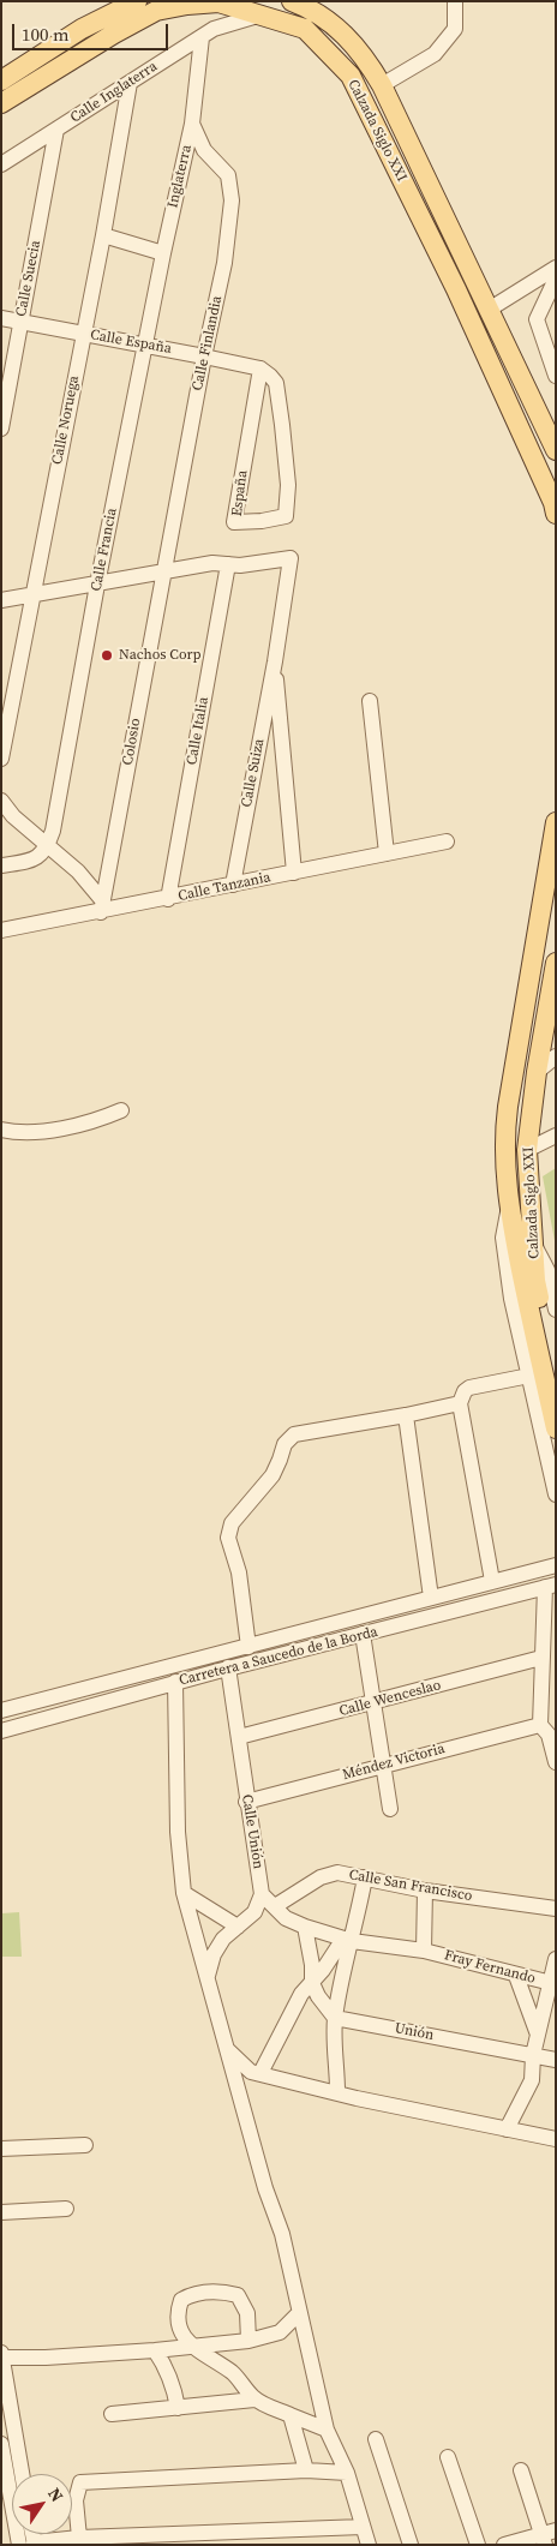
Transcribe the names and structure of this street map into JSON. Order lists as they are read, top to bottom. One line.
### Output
{"streets":{"main road":["Calzada Siglo XXI"],"street":["Calle Inglaterra","Inglaterra","Calle Suecia","Calle España","Calle Finlandia","Calle Noruega","España","Calle Francia","Calle Italia","Colosio","Calle Suiza","Calle Tanzania","Carretera a Saucedo de la Borda","Calle Wenceslao","Méndez Victoria","Calle Unión","Calle San Francisco","Fray Fernando","Unión"]},"crossings":[["Calle Inglaterra","Calzada Siglo XXI"],["Calle Inglaterra","Inglaterra"],["Calle Inglaterra","Calle Suecia"],["Calle Inglaterra","Calle Noruega"],["Inglaterra","Calle Finlandia"],["Inglaterra","Calle Francia"],["Calle Suecia","Calle España"],["Calle España","Calle Finlandia"],["Calle España","Calle Noruega"],["Calle España","España"],["Calle España","Calle Francia"],["Calle Finlandia","Colosio"],["Calle Italia","Calle Suiza"],["Calle Italia","Calle Tanzania"],["Colosio","Calle Tanzania"],["Calle Suiza","Calle Tanzania"],["Carretera a Saucedo de la Borda","Calle Unión"],["Calle Wenceslao","Calle Unión"],["Méndez Victoria","Calle Unión"],["Calle Unión","Fray Fernando"],["Calle San Francisco","Fray Fernando"]],"places":["Nachos Corp"],"scale_bar":"100 m","north":"top right"}
